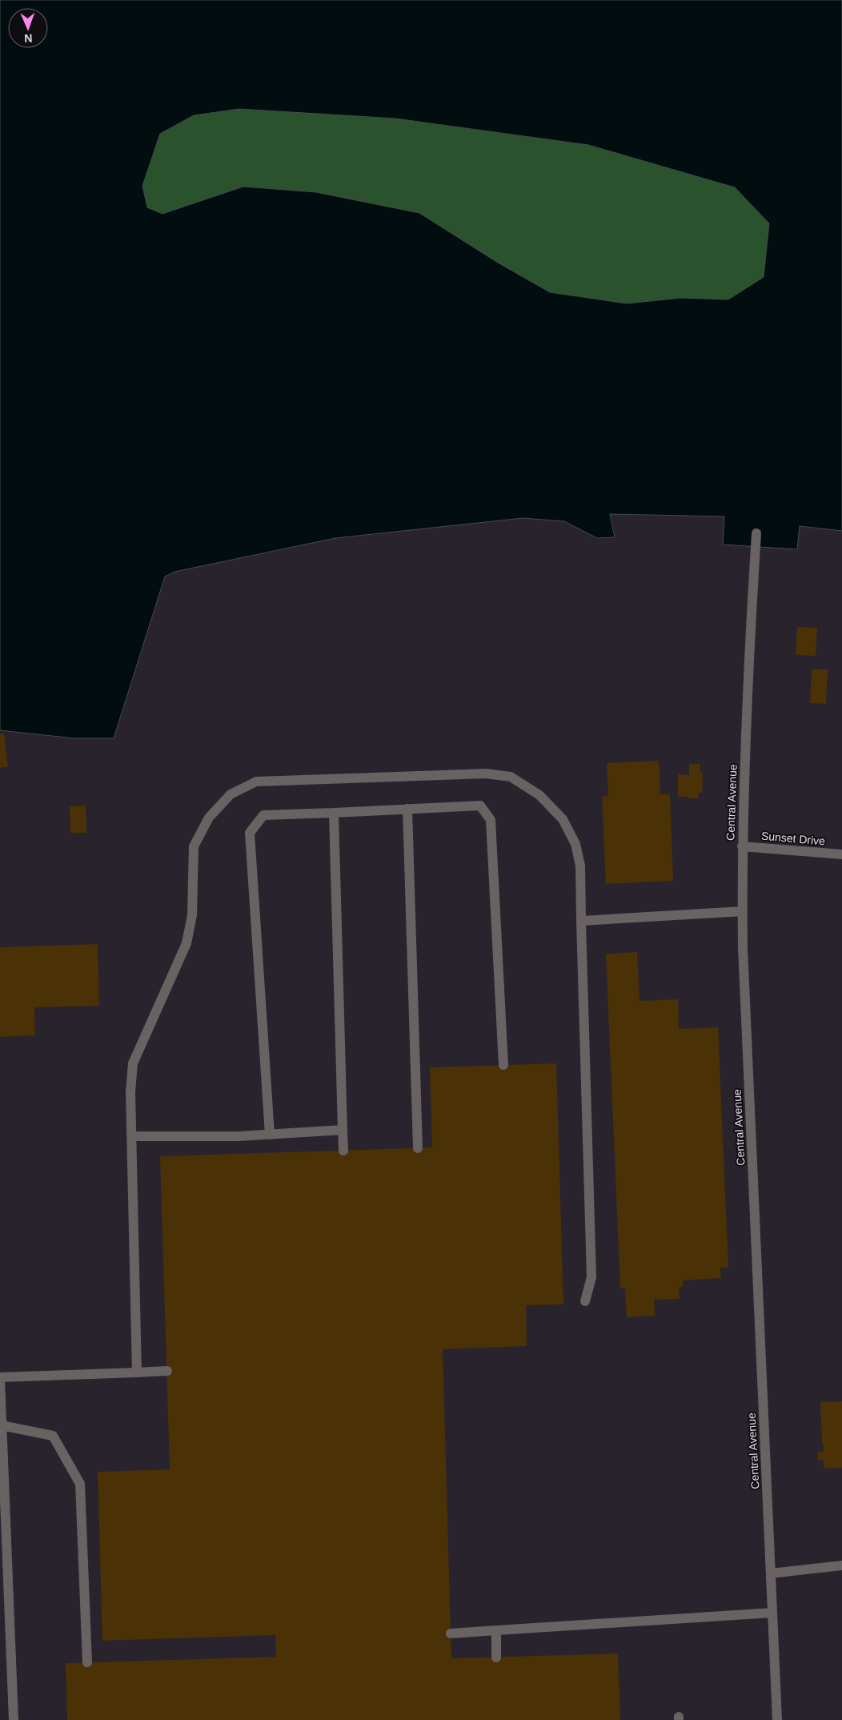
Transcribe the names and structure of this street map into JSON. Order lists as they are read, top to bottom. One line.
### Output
{"streets":{"street":["Central Avenue","Sunset Drive"]},"crossings":[["Central Avenue","Sunset Drive"]],"north":"bottom"}
